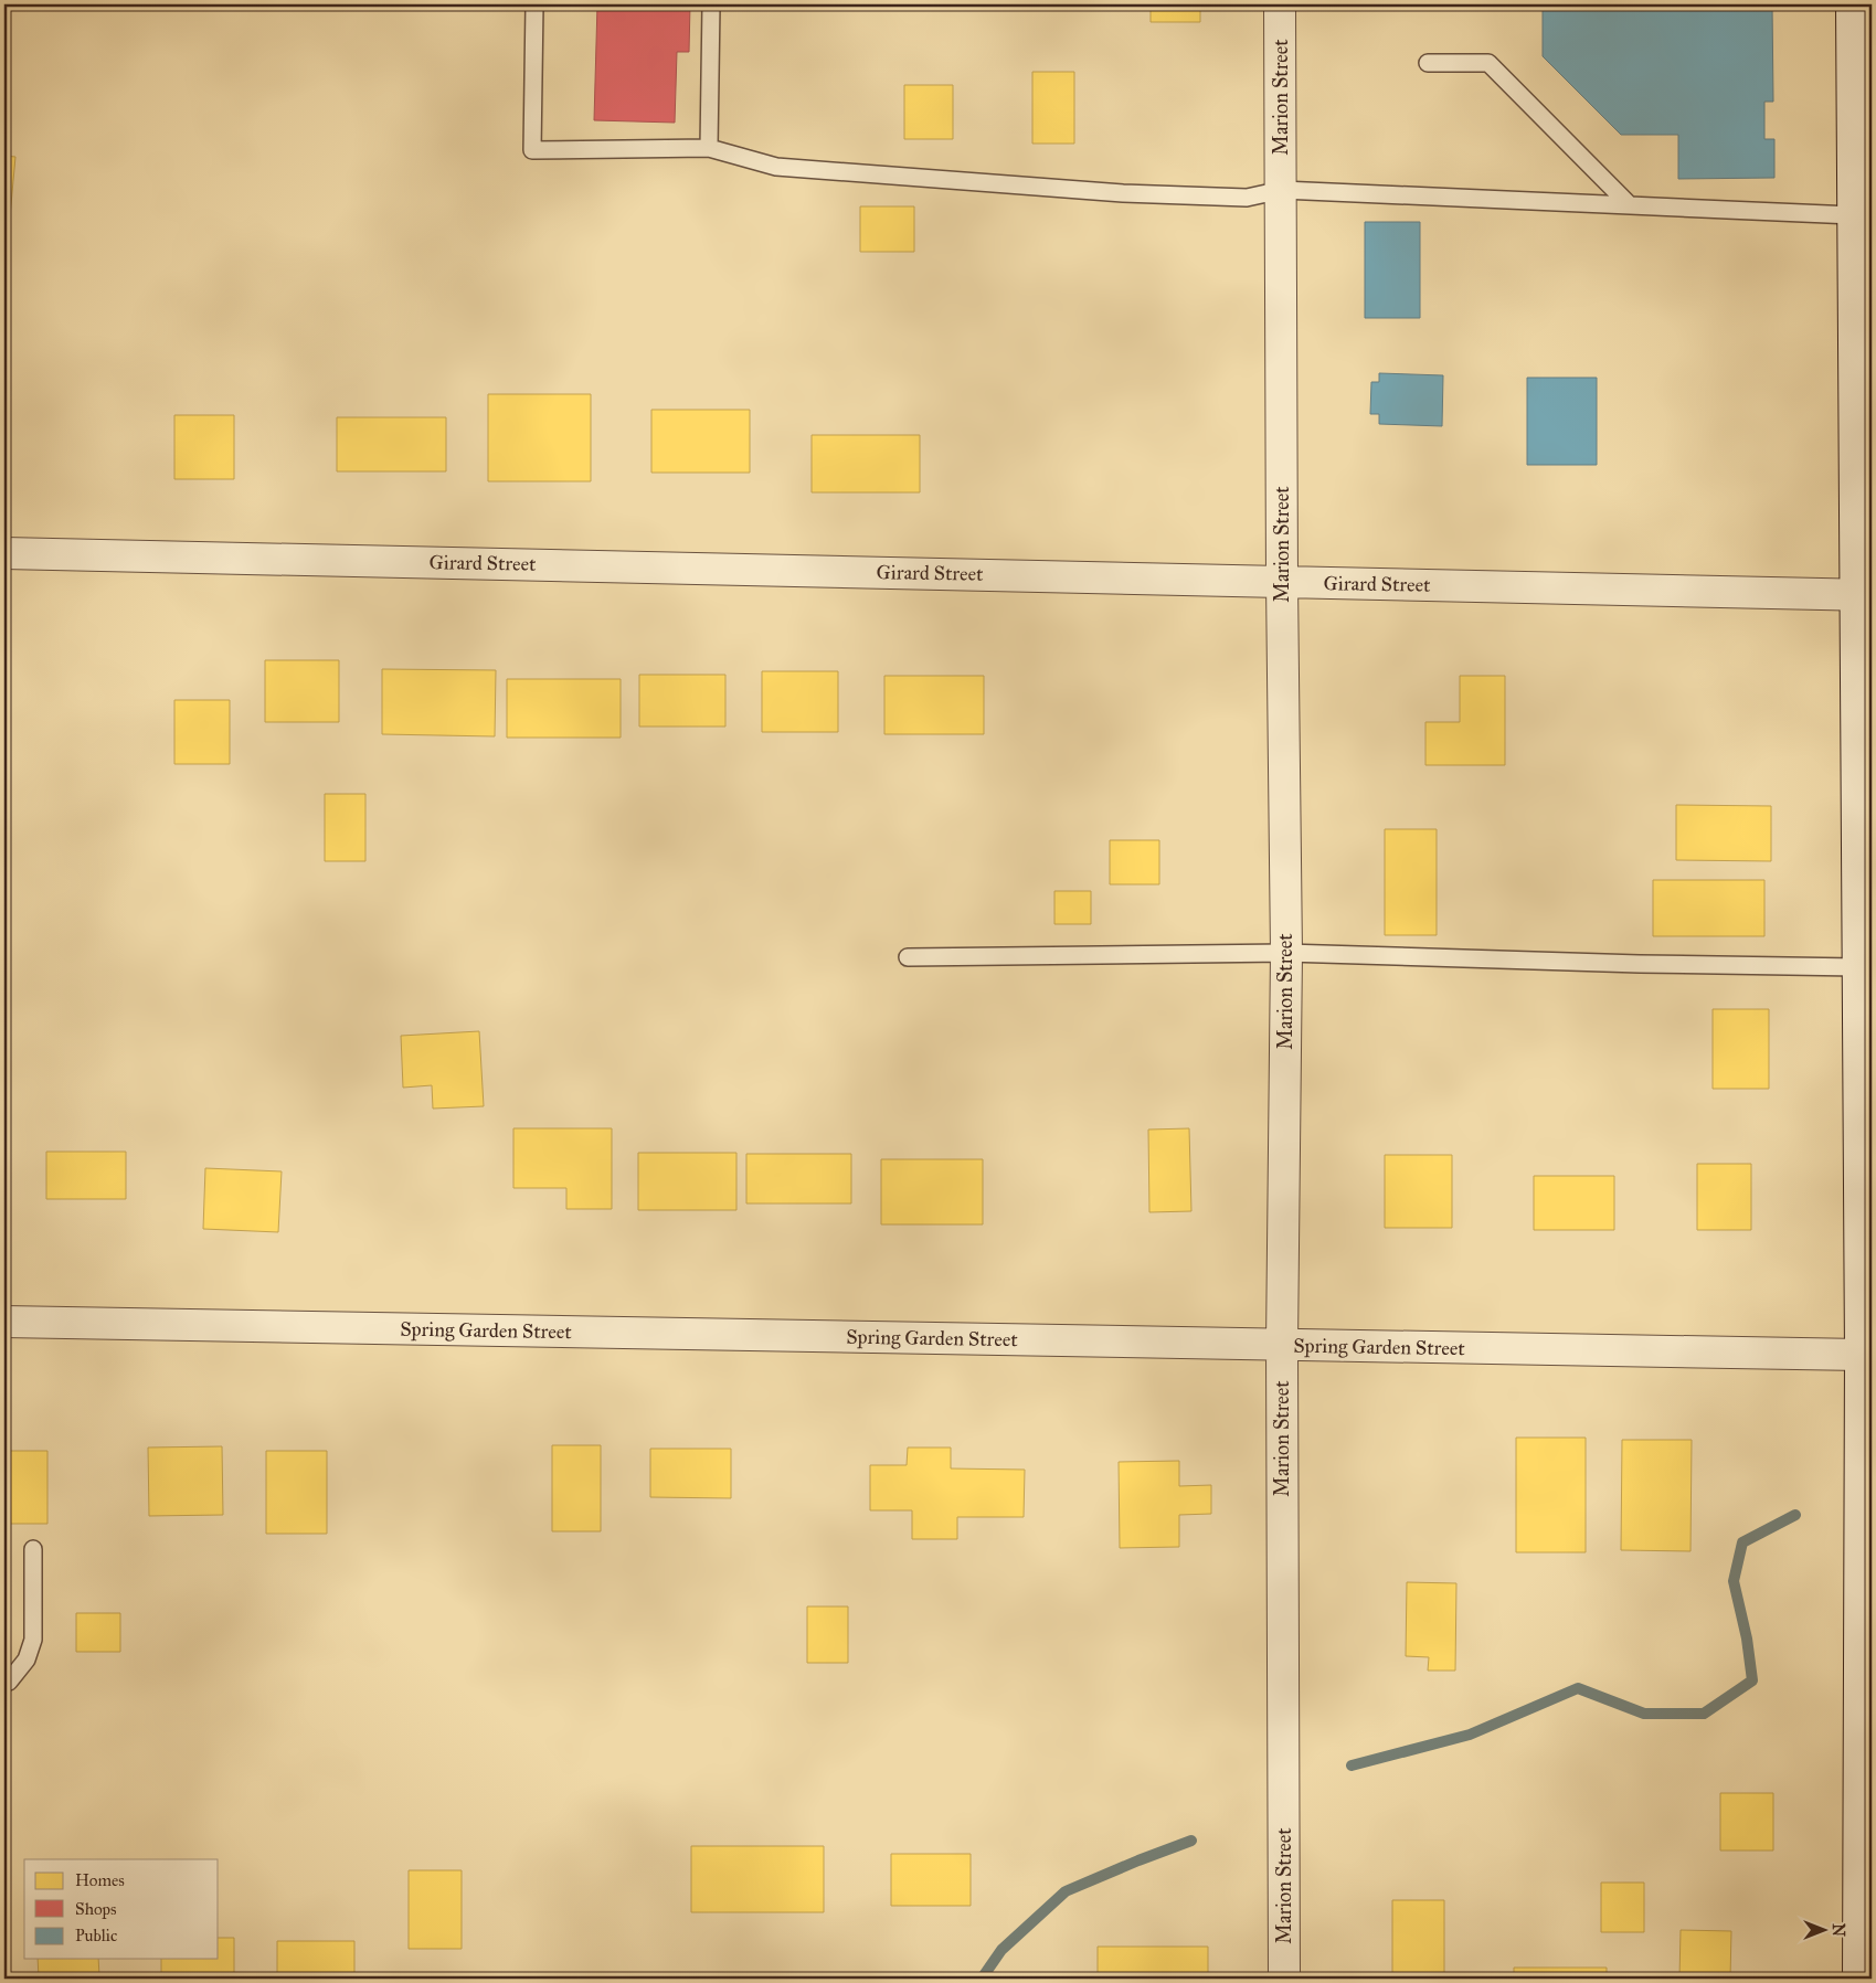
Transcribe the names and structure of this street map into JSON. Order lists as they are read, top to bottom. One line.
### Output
{"streets":{"street":["Marion Street","Girard Street","Spring Garden Street"]},"crossings":[["Marion Street","Girard Street"],["Marion Street","Spring Garden Street"]],"legend":["Homes","Shops","Public"],"north":"right"}
